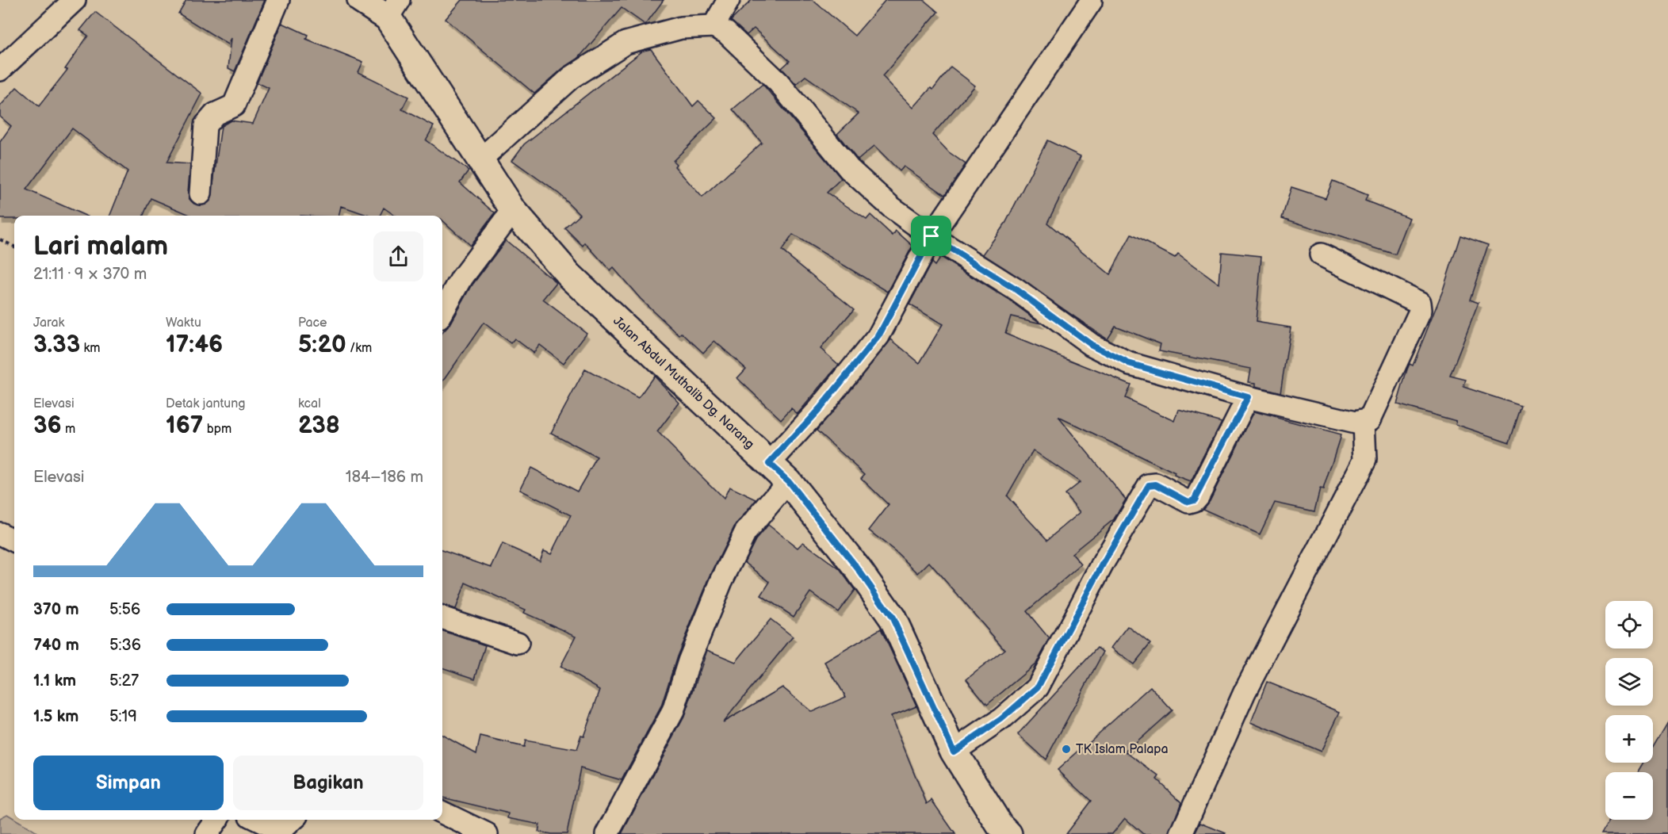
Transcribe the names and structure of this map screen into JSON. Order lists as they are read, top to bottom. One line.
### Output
{"streets":{"main road":["Jalan Abdul Muthalib Dg. Narang"]},"places":["TK Islam Palapa"],"page":{"heading":["Lari malam","21:11 · 9 × 370 m"],"stats":[["Jarak","3.33 km"],["Waktu","17:46"],["Pace","5:20 /km"],["Elevasi","36 m"],["Detak jantung","167 bpm"],["kcal","238"]],"chart":["Elevasi","184–186 m"],"list":[{"name":"370 m","note":"5:56"},{"name":"740 m","note":"5:36"},{"name":"1.1 km","note":"5:27"},{"name":"1.5 km","note":"5:19"}],"map_buttons":["+","−"],"buttons":["Simpan","Bagikan"]}}
